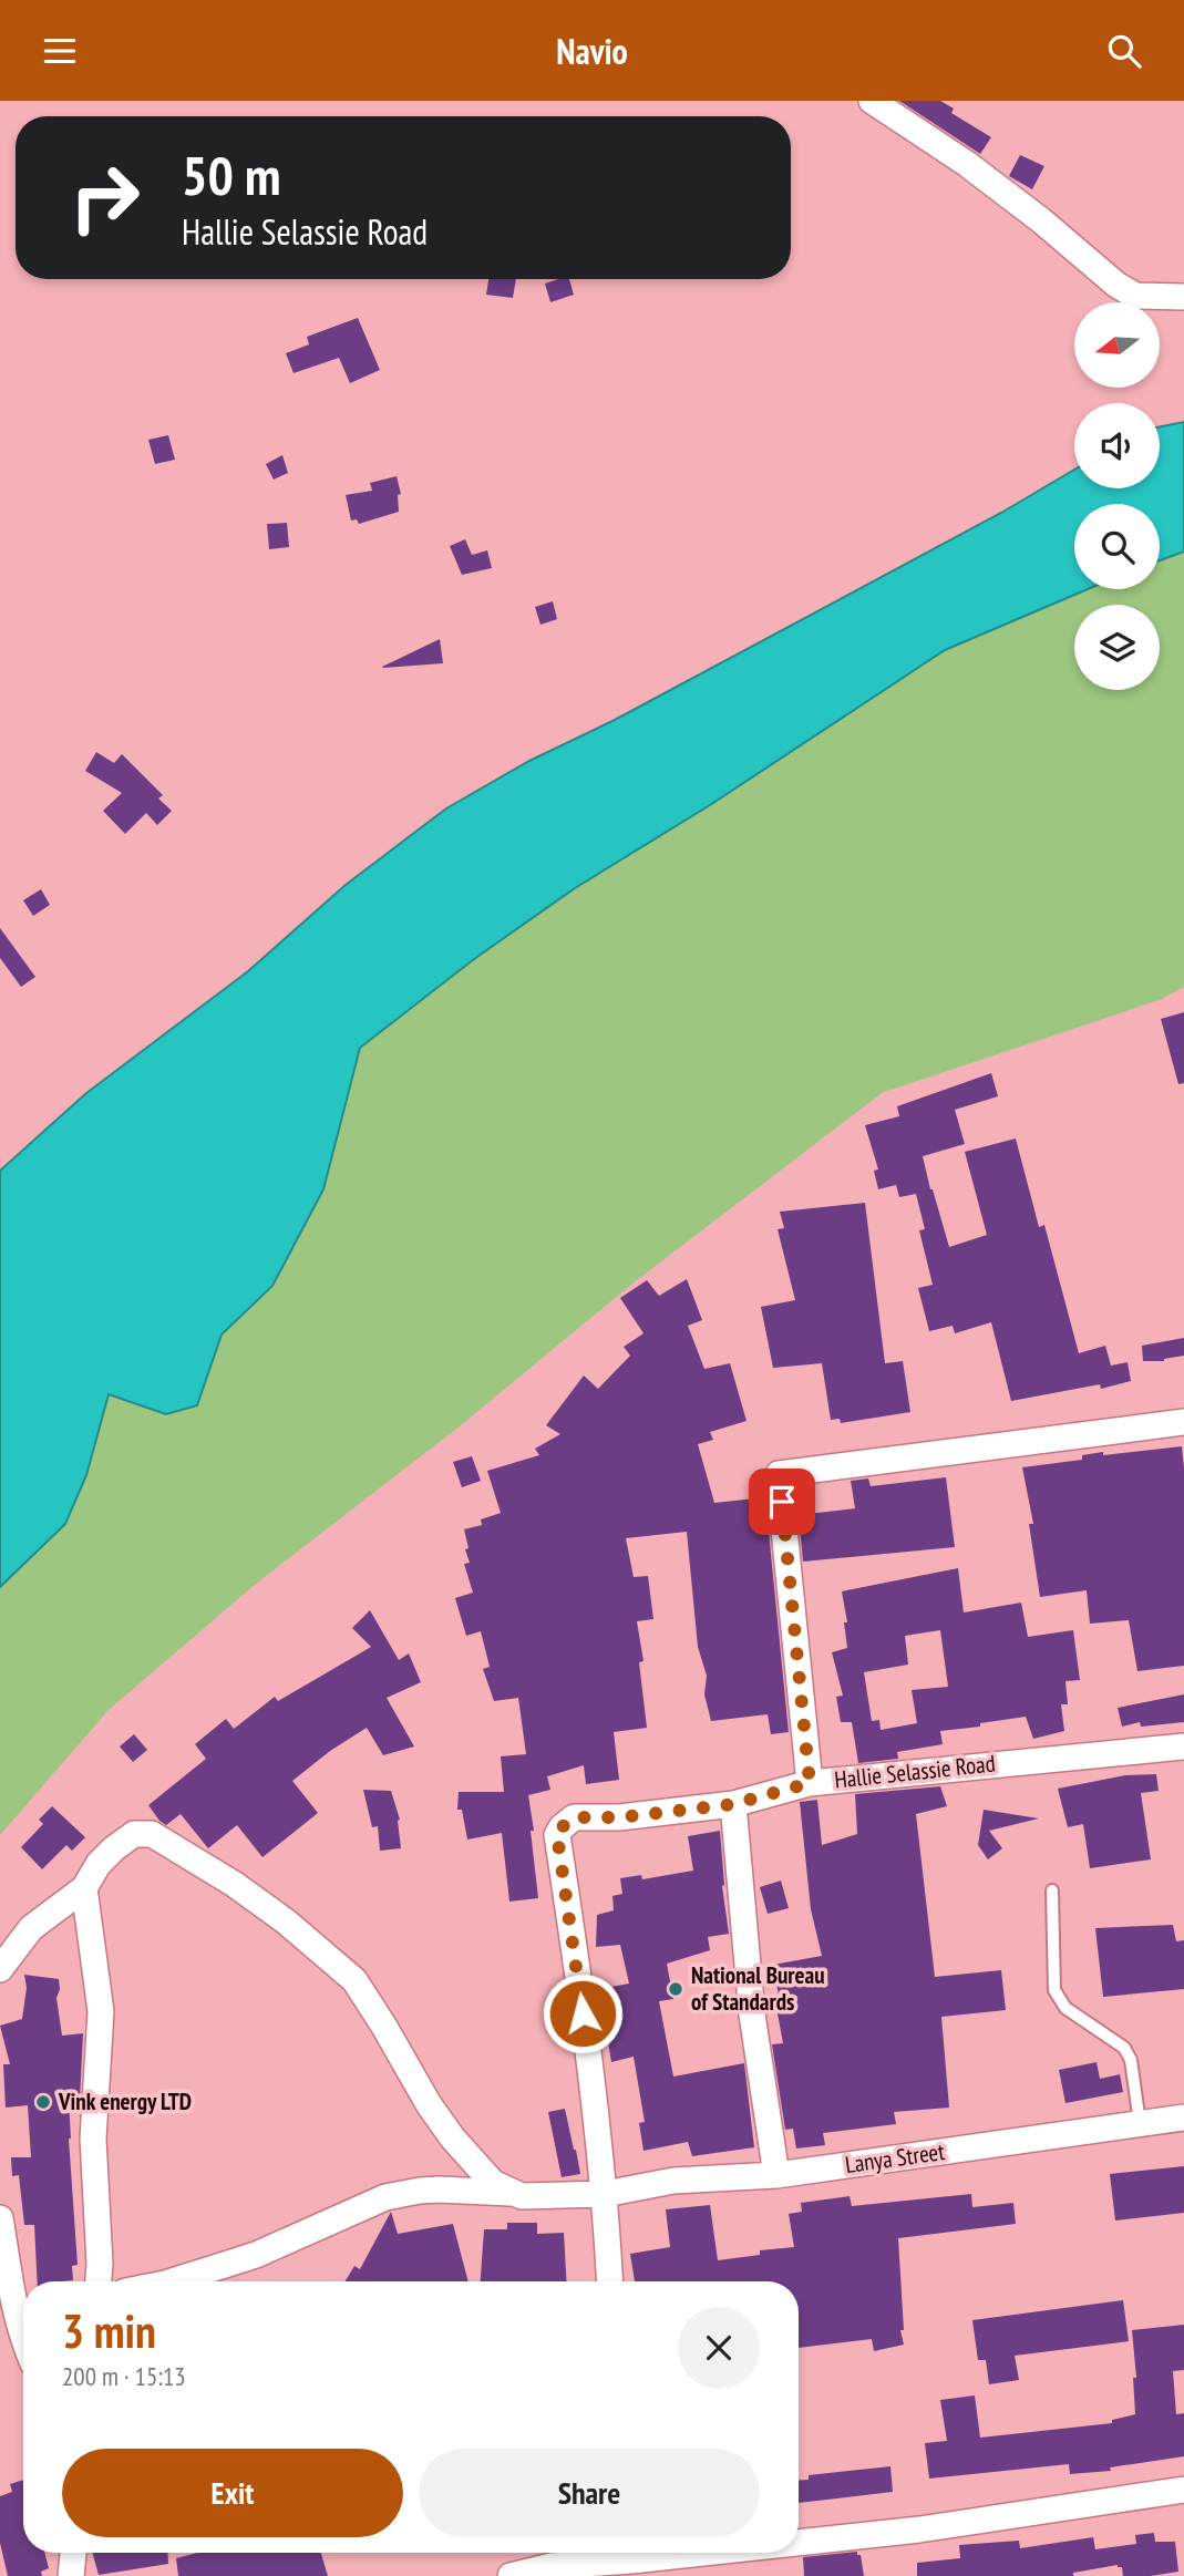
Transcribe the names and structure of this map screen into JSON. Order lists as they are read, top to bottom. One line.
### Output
{"streets":{"street":["Hallie Selassie Road","Lanya Street"]},"crossings":[["Hallie Selassie Road","Lanya Street"]],"places":["National Bureau of Standards","Vink energy LTD"],"north":"left","page":{"header":"Navio","turn":["50 m","Hallie Selassie Road"],"heading":["3 min","200 m · 15:13"],"buttons":["Exit","Share"]}}
